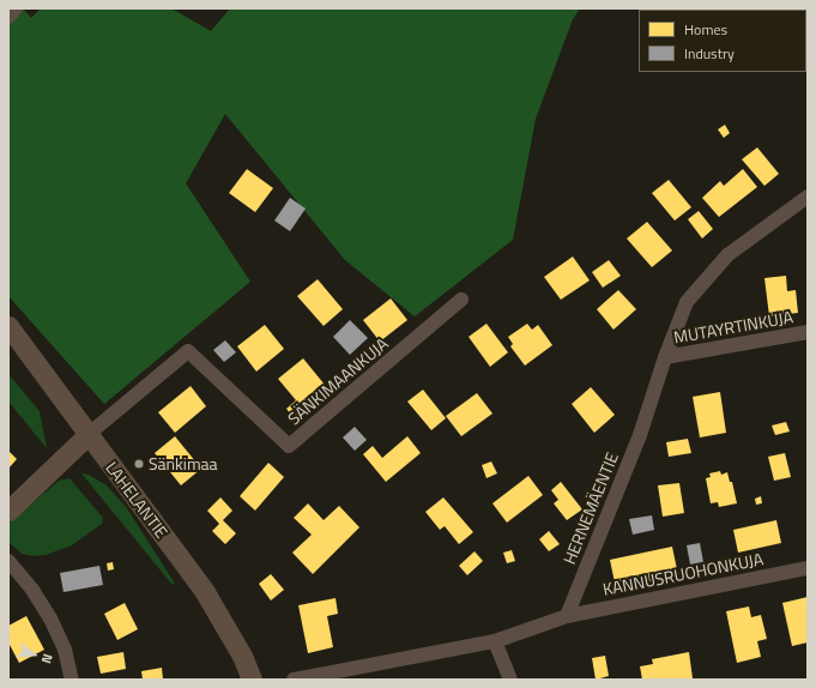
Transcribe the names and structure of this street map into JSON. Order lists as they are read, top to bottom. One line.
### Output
{"streets":{"main road":["LAHELANTIE"],"street":["MUTAYRTINKUJA","SÄNKIMAANKUJA","HERNEMÄENTIE","KANNUSRUOHONKUJA"]},"crossings":[["MUTAYRTINKUJA","HERNEMÄENTIE"],["SÄNKIMAANKUJA","LAHELANTIE"],["HERNEMÄENTIE","KANNUSRUOHONKUJA"]],"places":["Sänkimaa"],"legend":["Homes","Industry"],"north":"right"}
